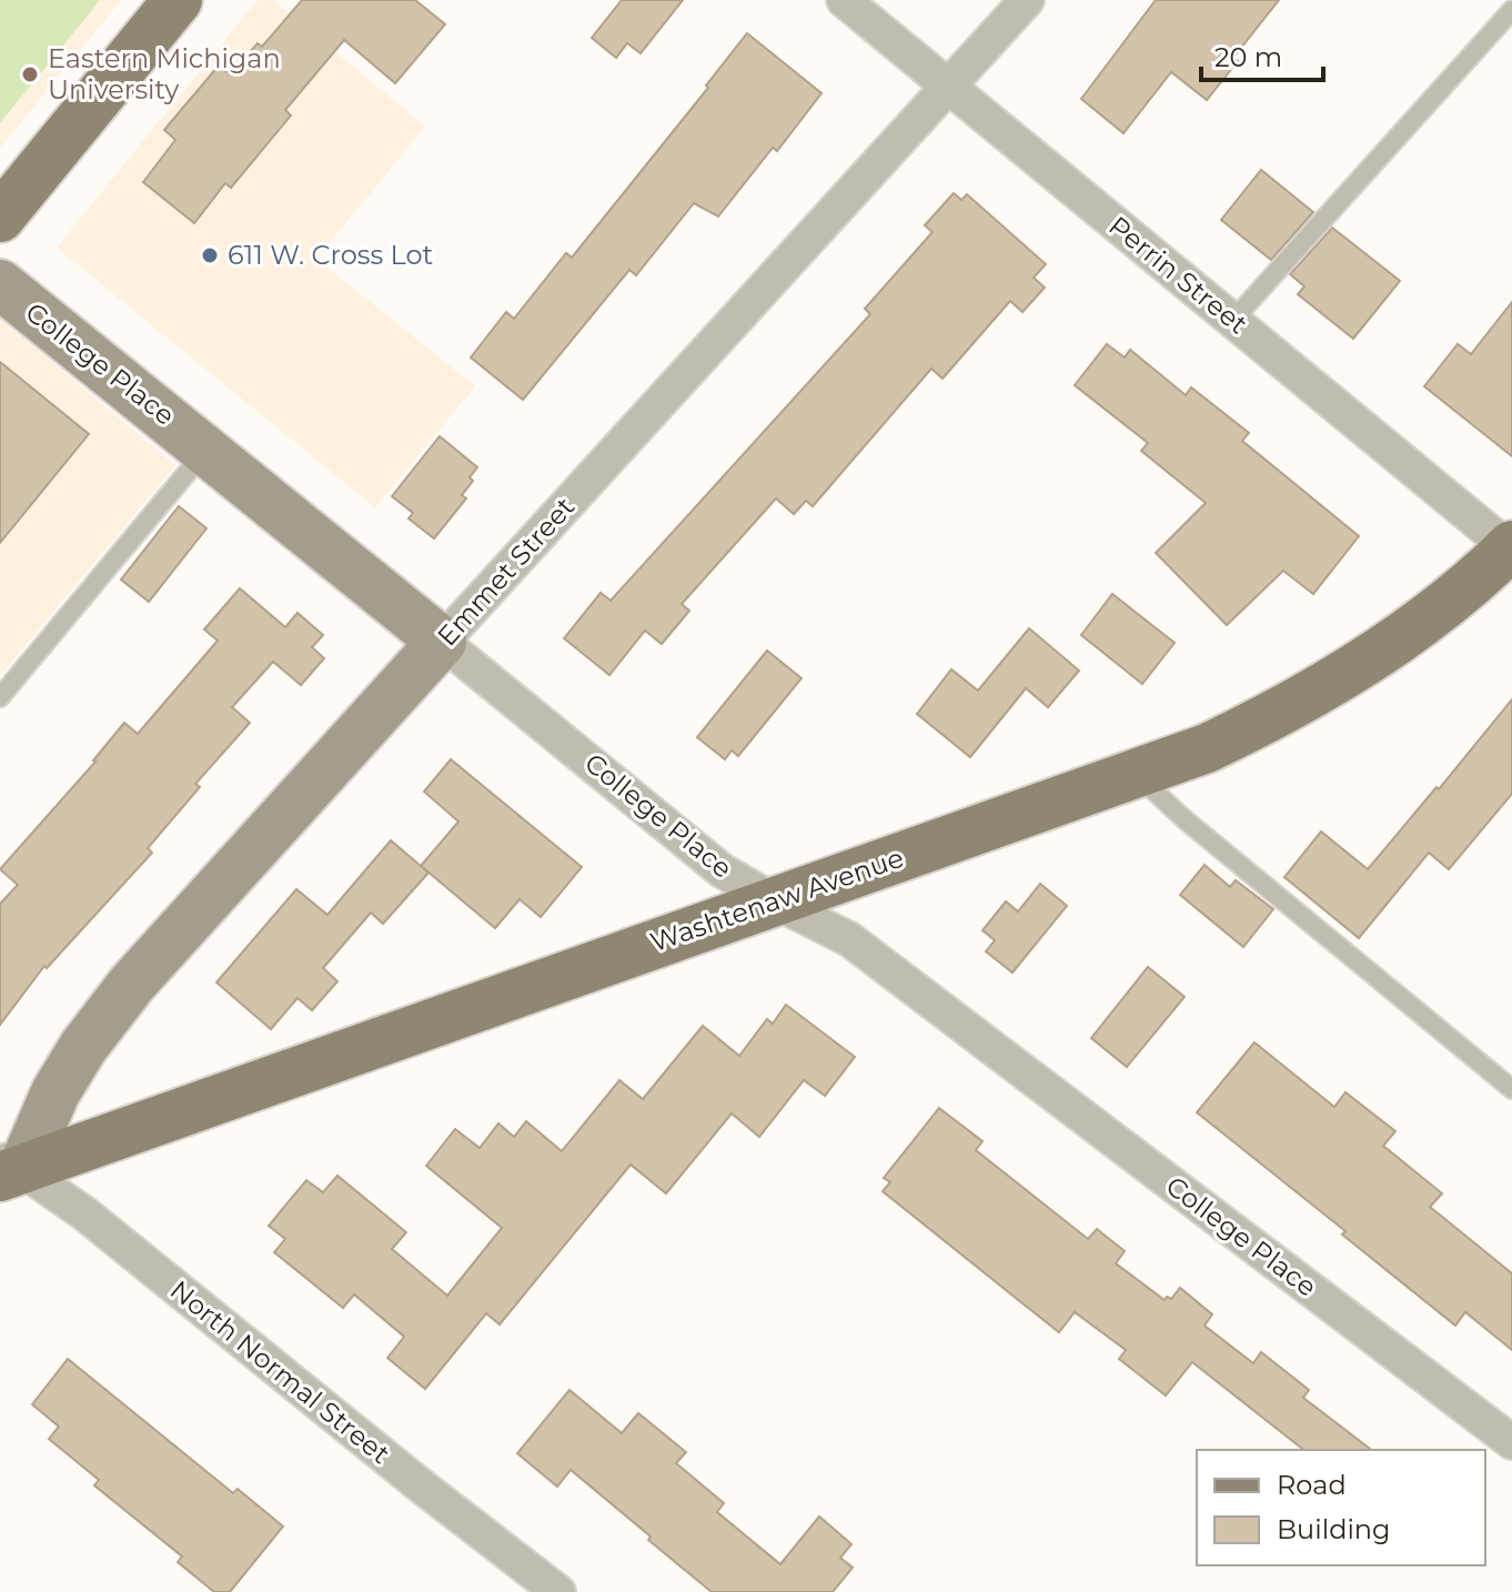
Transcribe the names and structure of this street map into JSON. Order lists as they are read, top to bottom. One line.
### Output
{"streets":{"main road":["Washtenaw Avenue"],"street":["Perrin Street","College Place","Emmet Street","North Normal Street"]},"crossings":[["Perrin Street","Emmet Street"],["Perrin Street","Washtenaw Avenue"],["College Place","Emmet Street"],["College Place","Washtenaw Avenue"],["Emmet Street","Washtenaw Avenue"],["Emmet Street","North Normal Street"],["Washtenaw Avenue","North Normal Street"]],"places":["Eastern Michigan University","611 W. Cross Lot"],"legend":["Road","Building"],"scale_bar":"20 m"}
